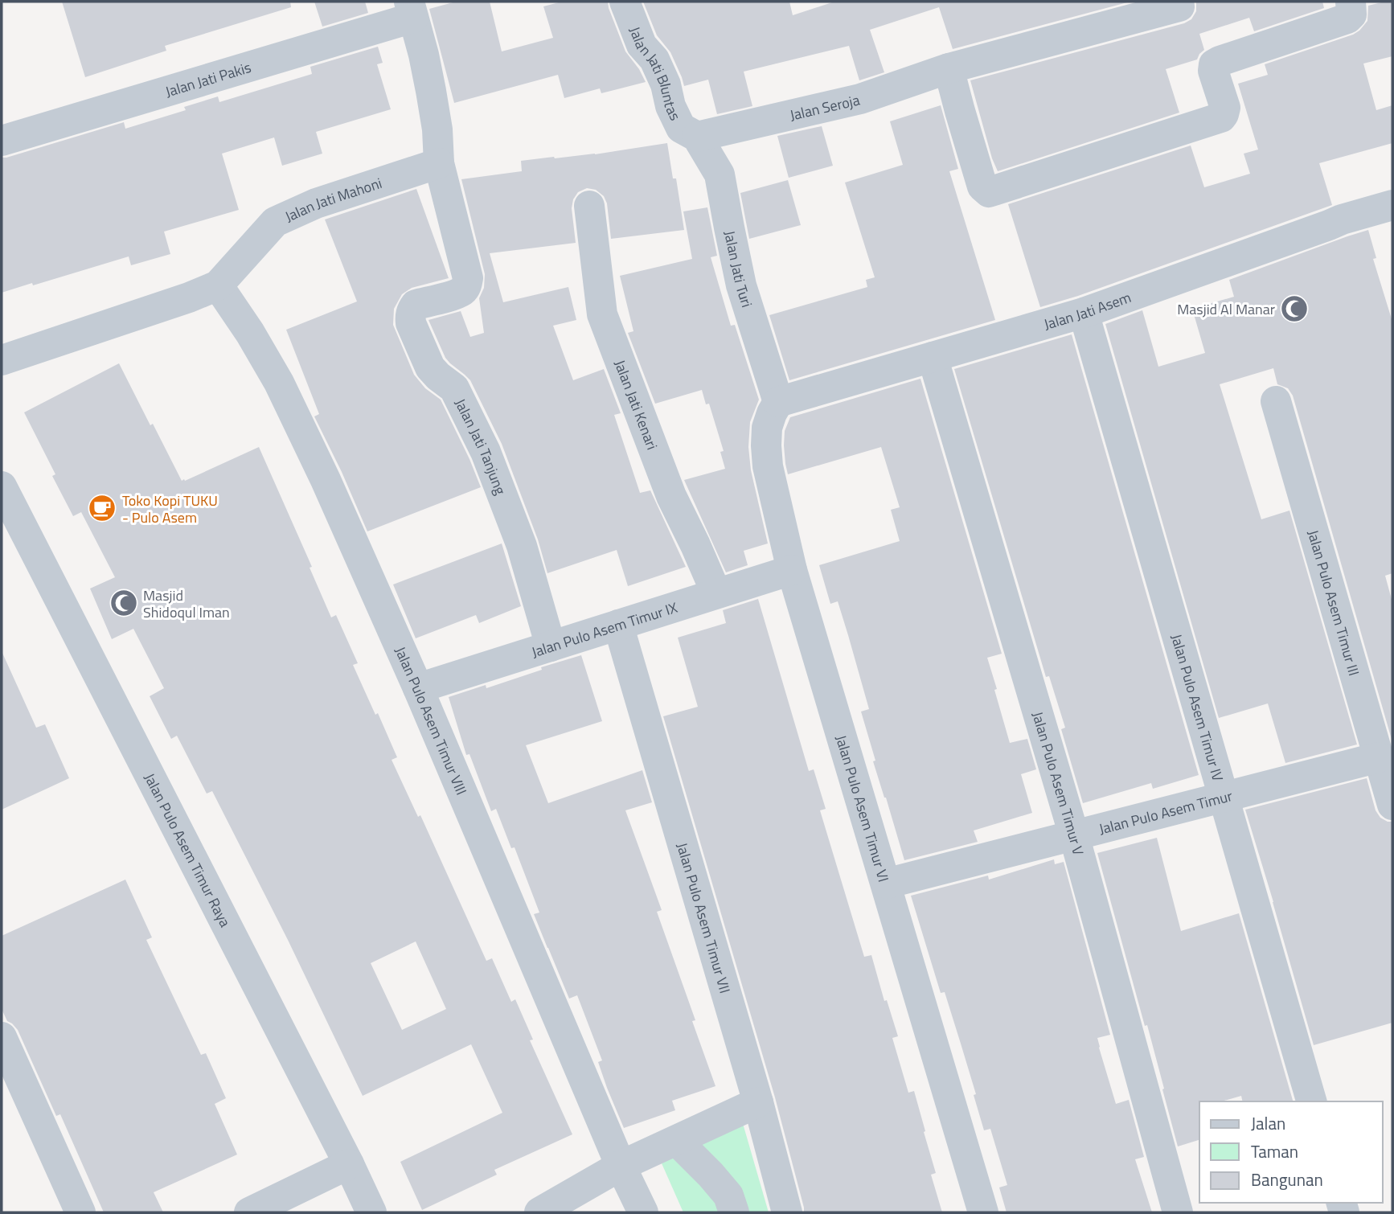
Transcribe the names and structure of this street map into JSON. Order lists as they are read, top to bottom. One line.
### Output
{"streets":{"street":["Jalan Jati Bluntas","Jalan Jati Pakis","Jalan Seroja","Jalan Jati Mahoni","Jalan Jati Turi","Jalan Jati Asem","Jalan Jati Kenari","Jalan Jati Tanjung","Jalan Pulo Asem Timur III","Jalan Pulo Asem Timur IX","Jalan Pulo Asem Timur IV","Jalan Pulo Asem Timur VIII","Jalan Pulo Asem Timur V","Jalan Pulo Asem Timur VI","Jalan Pulo Asem Timur","Jalan Pulo Asem Timur Raya","Jalan Pulo Asem Timur VII"]},"crossings":[["Jalan Jati Bluntas","Jalan Seroja"],["Jalan Jati Bluntas","Jalan Jati Turi"],["Jalan Seroja","Jalan Jati Turi"],["Jalan Jati Mahoni","Jalan Jati Tanjung"],["Jalan Jati Mahoni","Jalan Pulo Asem Timur VIII"],["Jalan Jati Turi","Jalan Jati Asem"],["Jalan Jati Turi","Jalan Pulo Asem Timur VI"],["Jalan Jati Asem","Jalan Pulo Asem Timur IV"],["Jalan Jati Asem","Jalan Pulo Asem Timur V"],["Jalan Jati Asem","Jalan Pulo Asem Timur VI"],["Jalan Jati Kenari","Jalan Pulo Asem Timur IX"],["Jalan Jati Tanjung","Jalan Pulo Asem Timur IX"],["Jalan Pulo Asem Timur III","Jalan Pulo Asem Timur"],["Jalan Pulo Asem Timur IX","Jalan Pulo Asem Timur VIII"],["Jalan Pulo Asem Timur IX","Jalan Pulo Asem Timur VI"],["Jalan Pulo Asem Timur IX","Jalan Pulo Asem Timur VII"],["Jalan Pulo Asem Timur IV","Jalan Pulo Asem Timur"],["Jalan Pulo Asem Timur V","Jalan Pulo Asem Timur"],["Jalan Pulo Asem Timur VI","Jalan Pulo Asem Timur"]],"places":{"mosque":["Masjid Al Manar","Masjid Shidoqul Iman"],"cafe":["Toko Kopi TUKU - Pulo Asem"]},"legend":["Jalan","Taman","Bangunan"]}
